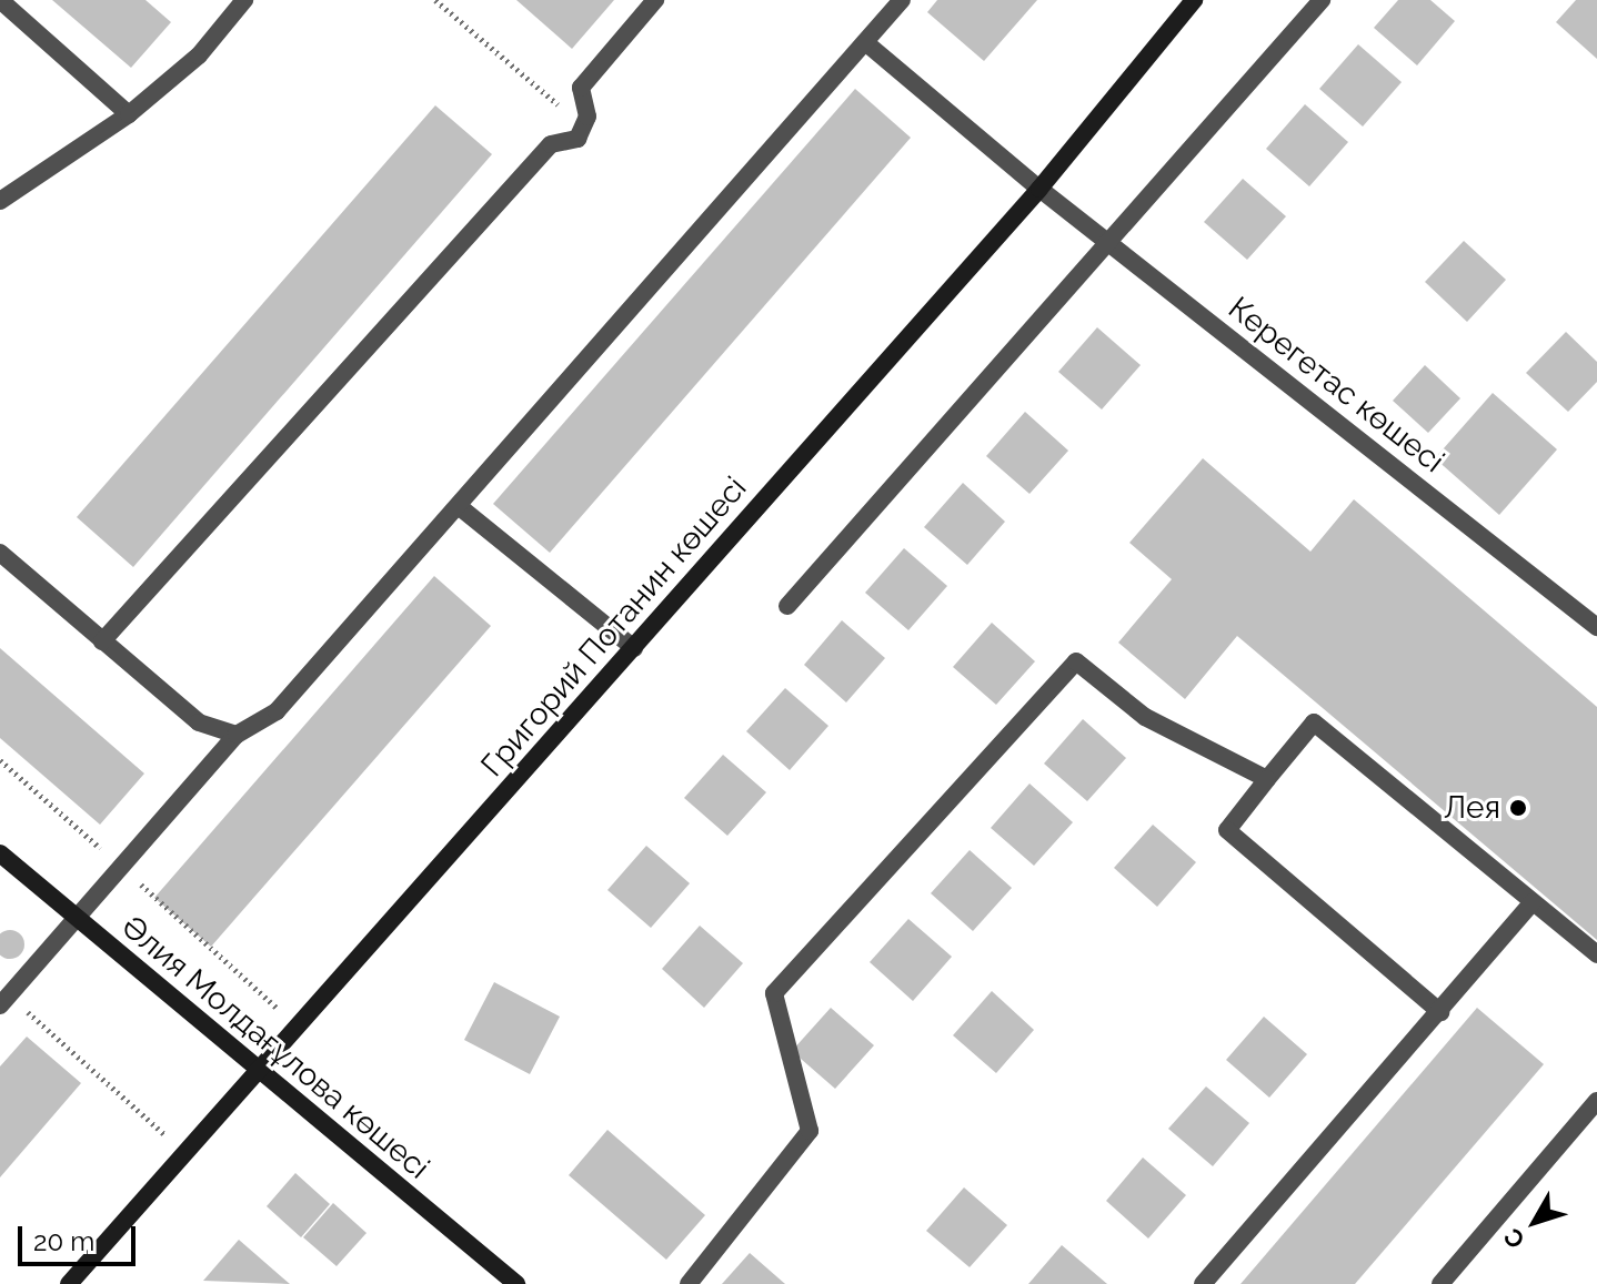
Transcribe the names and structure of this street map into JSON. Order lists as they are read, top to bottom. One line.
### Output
{"streets":{"street":["Керегетас көшесі","Григорий Потанин көшесі","Әлия Молдағұлова көшесі"]},"crossings":[["Керегетас көшесі","Григорий Потанин көшесі"],["Григорий Потанин көшесі","Әлия Молдағұлова көшесі"]],"places":["Лея"],"scale_bar":"20 m","north":"bottom left"}
